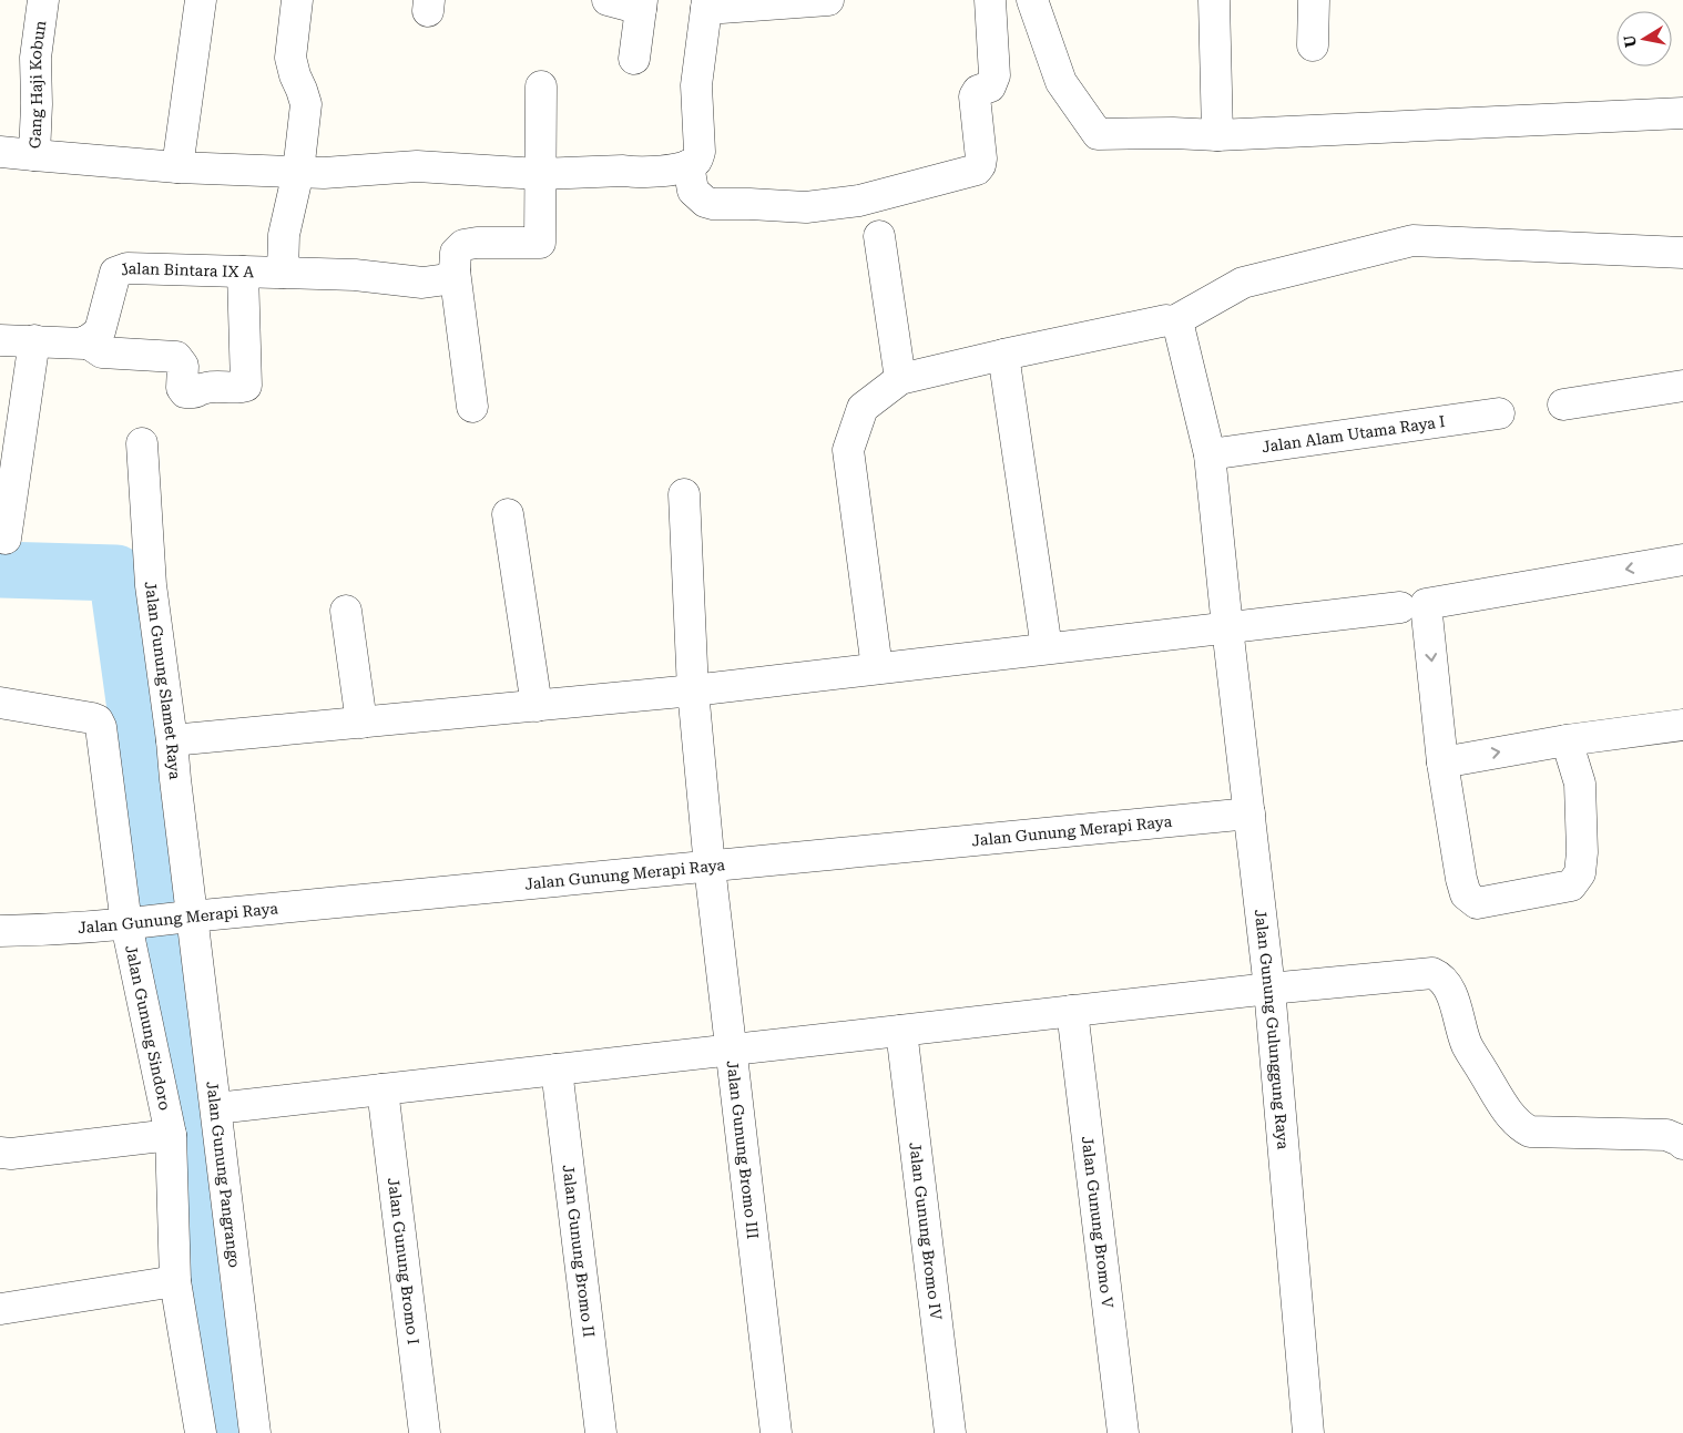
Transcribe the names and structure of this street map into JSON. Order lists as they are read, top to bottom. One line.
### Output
{"streets":{"street":["Gang Haji Kobun","Jalan Bintara IX A","Jalan Alam Utama Raya I","Jalan Gunung Slamet Raya","Jalan Gunung Merapi Raya","Jalan Gunung Sindoro","Jalan Gunung Gulunggung Raya","Jalan Gunung Bromo III","Jalan Gunung Pangrango","Jalan Gunung Bromo V","Jalan Gunung Bromo IV","Jalan Gunung Bromo II","Jalan Gunung Bromo I"]},"crossings":[["Jalan Alam Utama Raya I","Jalan Gunung Gulunggung Raya"],["Jalan Gunung Slamet Raya","Jalan Gunung Merapi Raya"],["Jalan Gunung Slamet Raya","Jalan Gunung Pangrango"],["Jalan Gunung Merapi Raya","Jalan Gunung Sindoro"],["Jalan Gunung Merapi Raya","Jalan Gunung Gulunggung Raya"],["Jalan Gunung Merapi Raya","Jalan Gunung Bromo III"],["Jalan Gunung Merapi Raya","Jalan Gunung Pangrango"]],"north":"left"}
